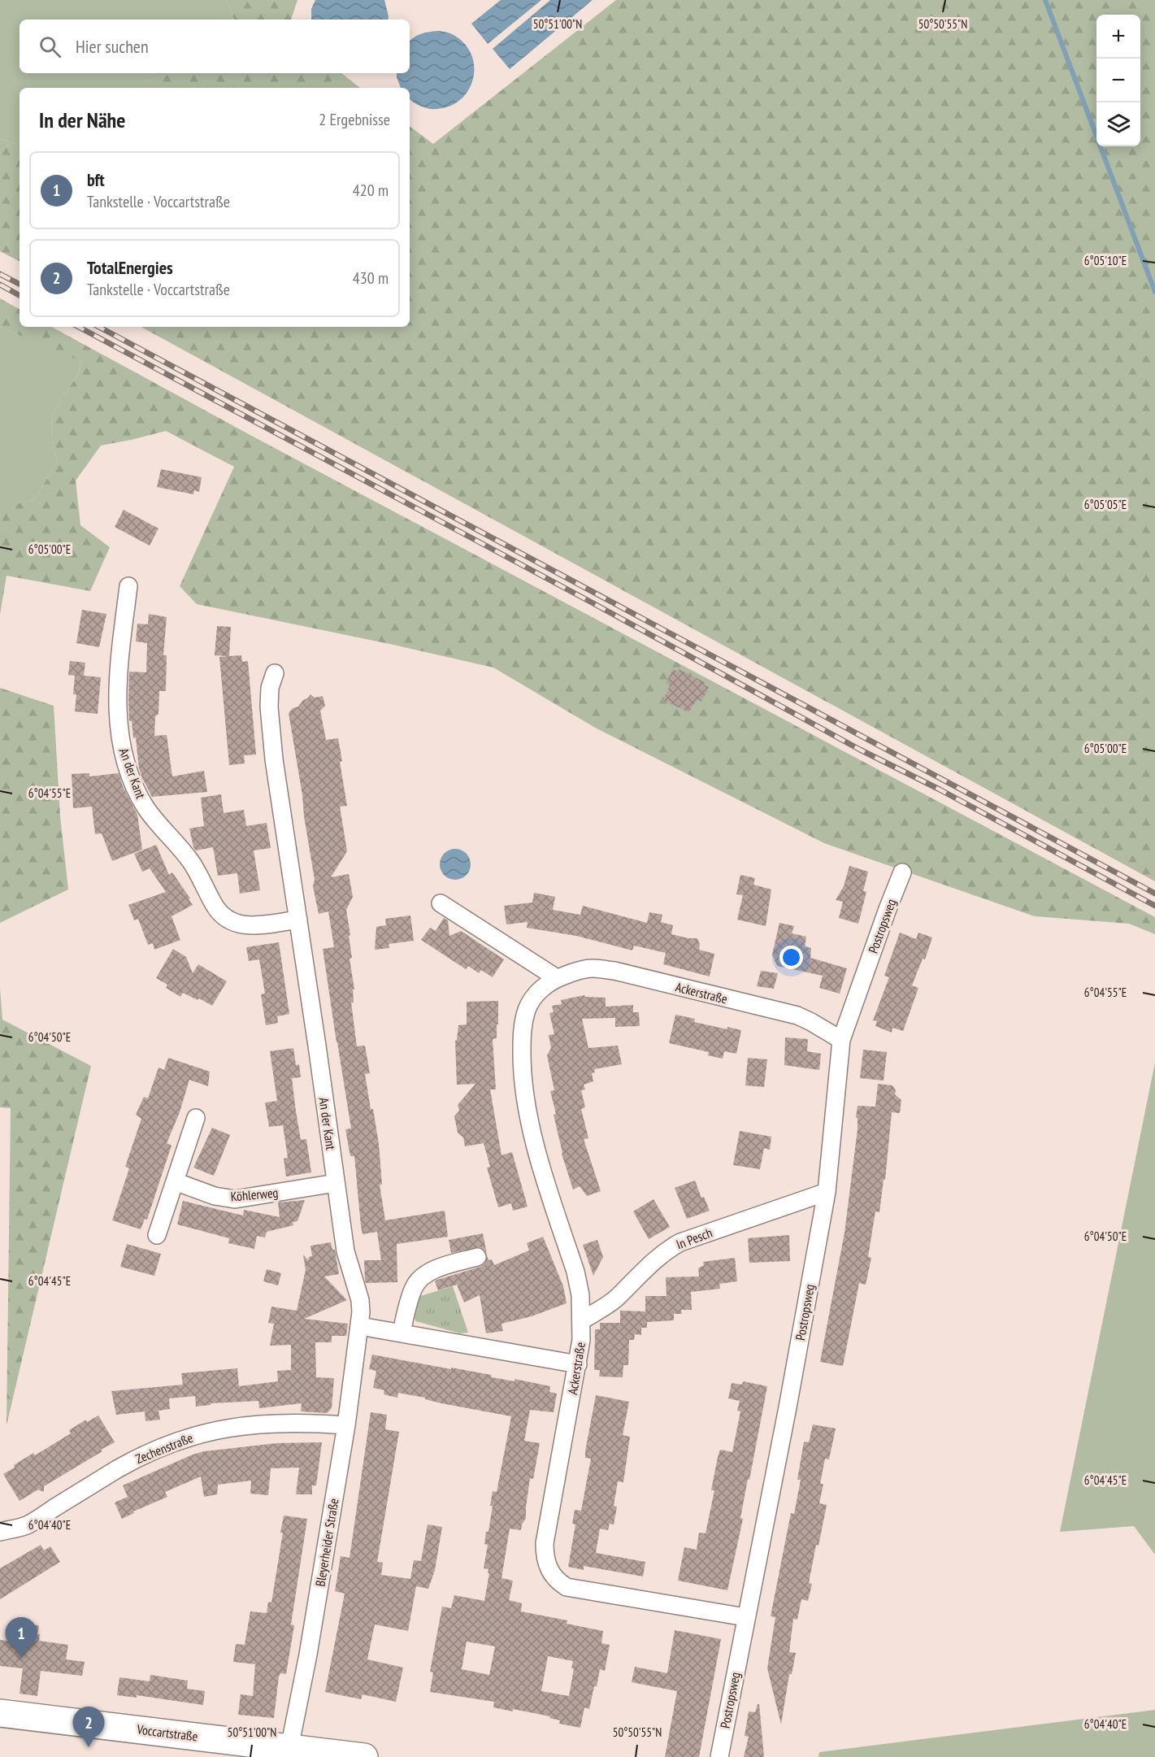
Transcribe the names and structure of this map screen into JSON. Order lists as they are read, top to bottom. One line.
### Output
{"streets":{"main road":["Voccartstraße"],"street":["An der Kant","Postropsweg","Ackerstraße","Köhlerweg","In Pesch","Zechenstraße","Bleyerheider Straße"]},"crossings":[["An der Kant","Köhlerweg"],["An der Kant","Bleyerheider Straße"],["Postropsweg","Ackerstraße"],["Postropsweg","In Pesch"],["Ackerstraße","In Pesch"],["Zechenstraße","Bleyerheider Straße"],["Bleyerheider Straße","Voccartstraße"]],"page":{"map_buttons":["+","−"],"search":"Hier suchen","heading":["In der Nähe","2 Ergebnisse"],"list":[{"mark":"1","name":"bft","note":"Tankstelle · Voccartstraße","value":"420 m"},{"mark":"2","name":"TotalEnergies","note":"Tankstelle · Voccartstraße","value":"430 m"}],"pins":["1","2"]},"coordinates":["50°51'00\"N","50°50'55\"N","6°05'10\"E","6°05'05\"E","6°05'00\"E","6°04'55\"E","6°04'50\"E","6°04'45\"E","6°04'40\"E"]}
